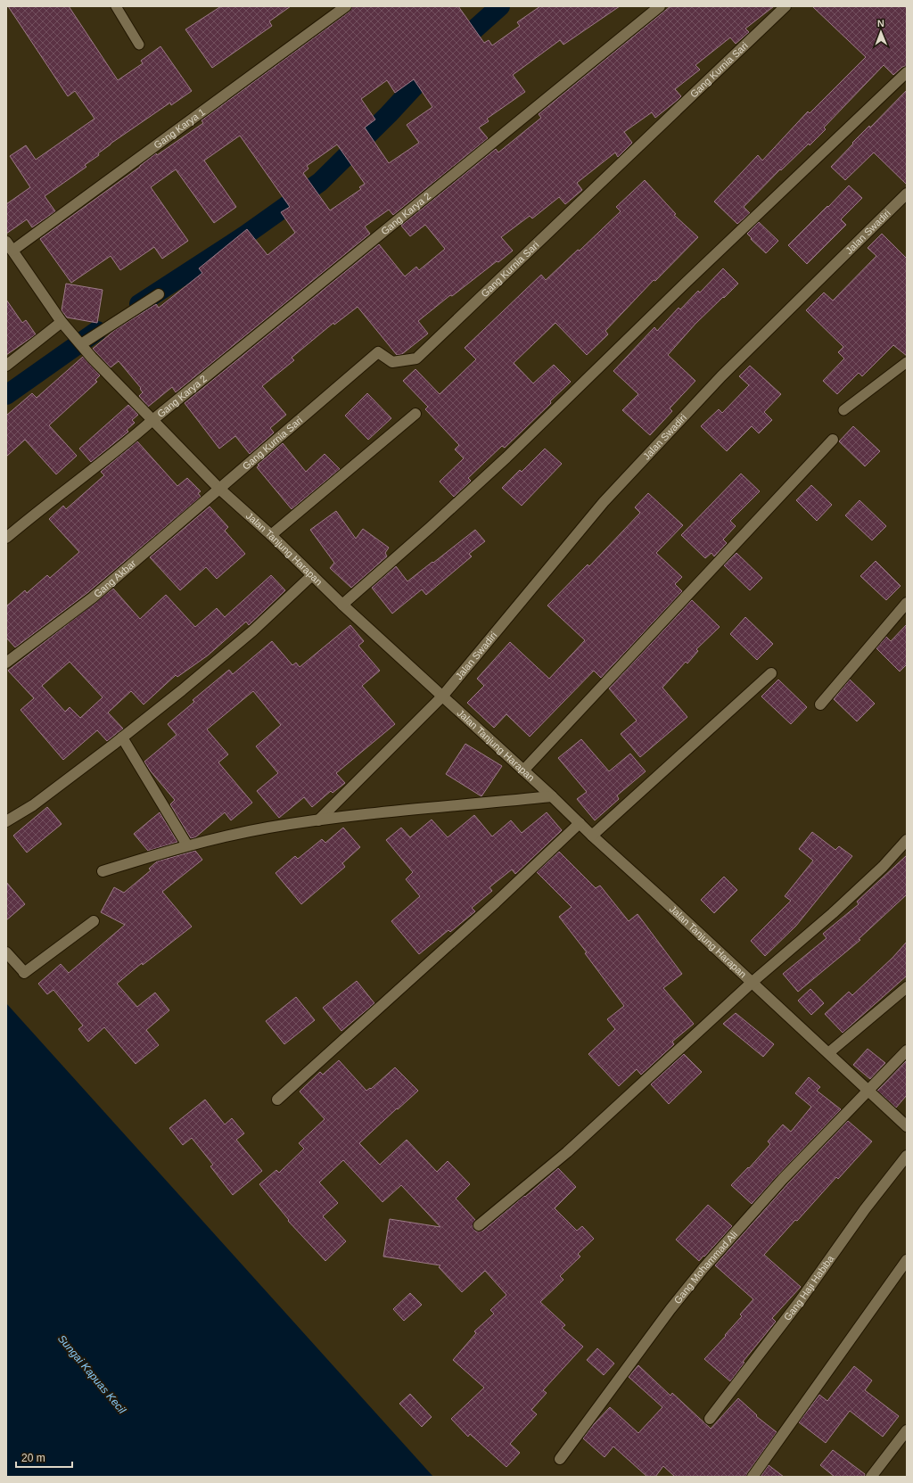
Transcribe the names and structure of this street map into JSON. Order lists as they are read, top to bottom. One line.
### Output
{"streets":{"street":["Gang Kurnia Sari","Gang Karya 1","Gang Karya 2","Jalan Swadiri","Jalan Tanjung Harapan","Gang Akbar","Gang Mohammad Ali","Gang Haji Habiba"]},"crossings":[["Gang Kurnia Sari","Jalan Tanjung Harapan"],["Gang Kurnia Sari","Gang Akbar"],["Gang Karya 1","Jalan Tanjung Harapan"],["Gang Karya 2","Jalan Tanjung Harapan"],["Jalan Swadiri","Jalan Tanjung Harapan"],["Jalan Tanjung Harapan","Gang Akbar"],["Jalan Tanjung Harapan","Gang Mohammad Ali"]],"water":["Sungai Kapuas Kecil"],"scale_bar":"20 m","north":"top"}
